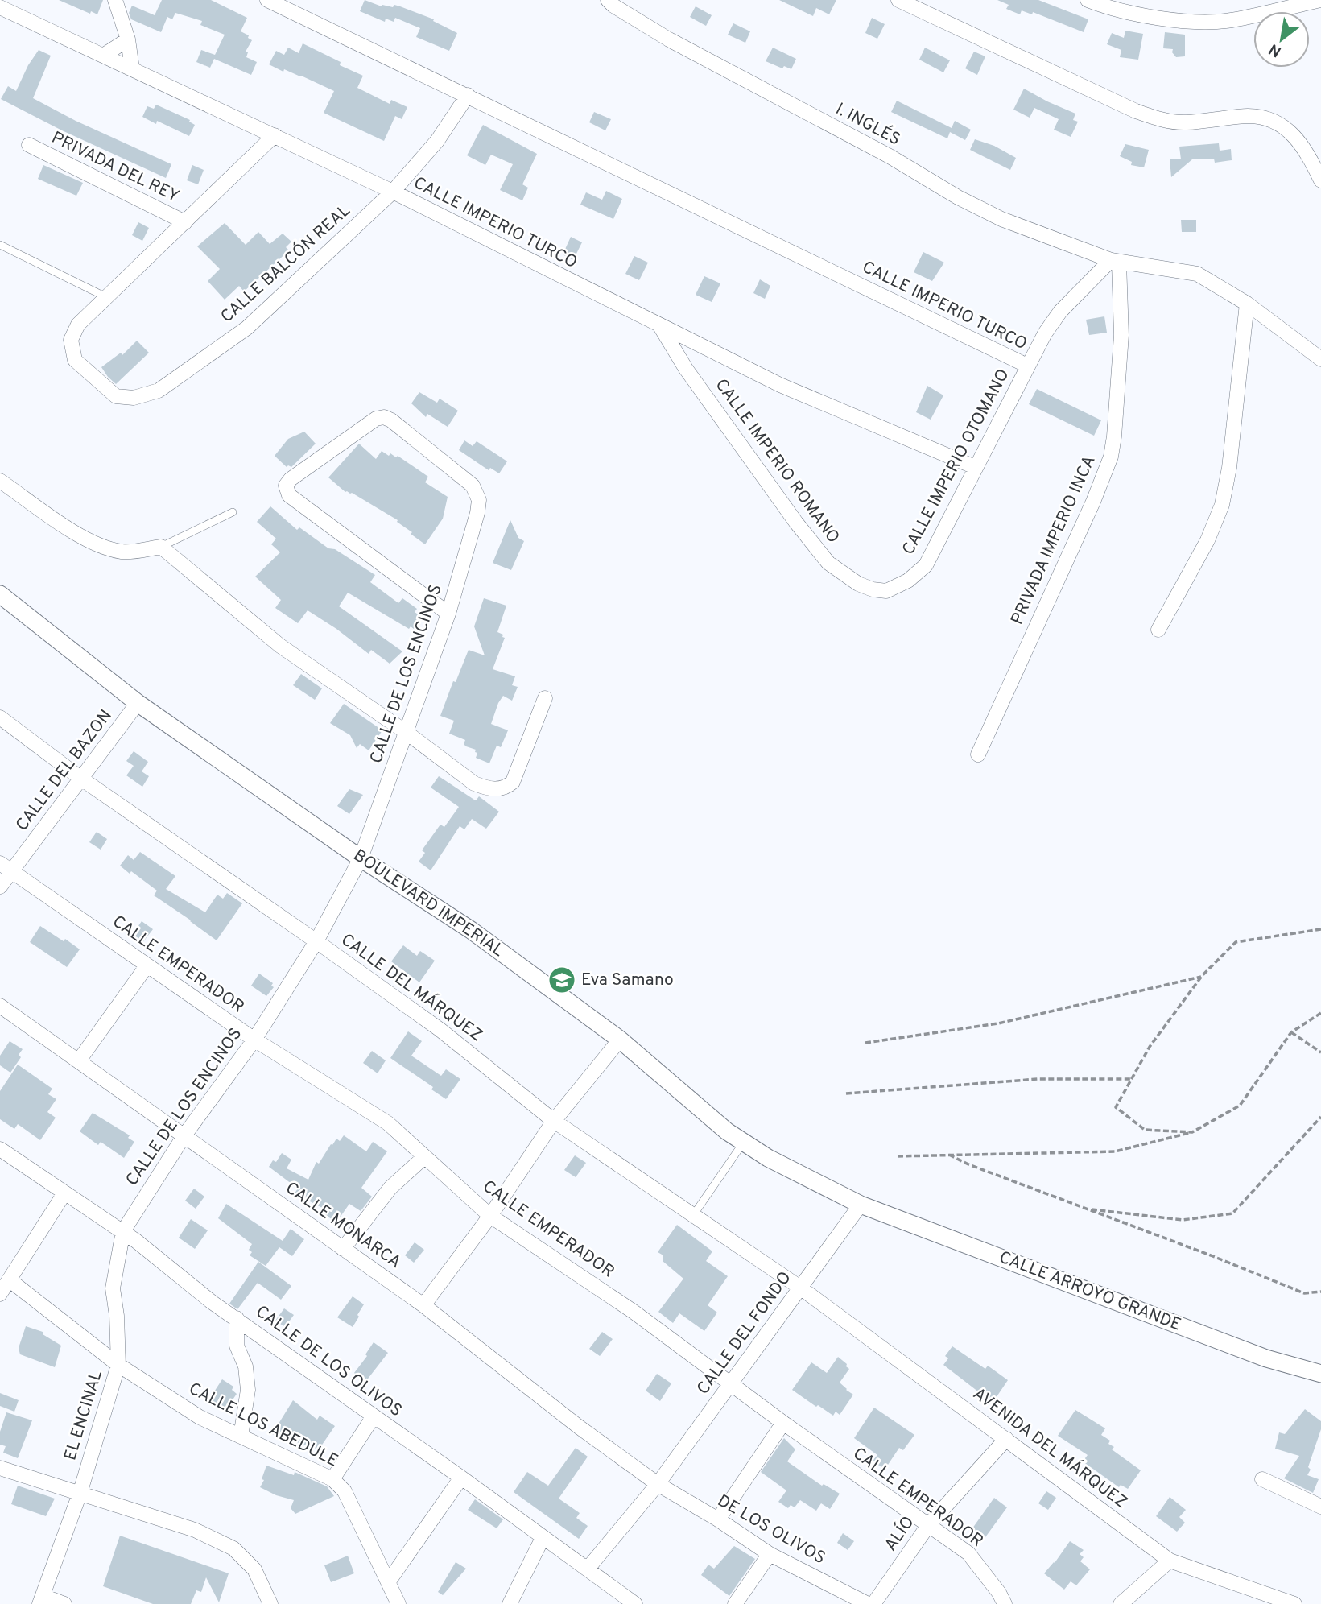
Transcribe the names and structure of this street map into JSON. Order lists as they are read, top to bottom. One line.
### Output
{"streets":{"street":["I. INGLÉS","PRIVADA DEL REY","CALLE IMPERIO TURCO","CALLE BALCÓN REAL","CALLE IMPERIO ROMANO","CALLE IMPERIO OTOMANO","PRIVADA IMPERIO INCA","CALLE DE LOS ENCINOS","CALLE DEL BAZON","BOULEVARD IMPERIAL","CALLE EMPERADOR","CALLE DEL MÁRQUEZ","CALLE MONARCA","CALLE ARROYO GRANDE","CALLE DEL FONDO","CALLE DE LOS OLIVOS","EL ENCINAL","CALLE LOS ABEDULE","AVENIDA DEL MÁRQUEZ","DE LOS OLIVOS","ALÍO"]},"crossings":[["I. INGLÉS","CALLE IMPERIO OTOMANO"],["I. INGLÉS","PRIVADA IMPERIO INCA"],["PRIVADA DEL REY","CALLE BALCÓN REAL"],["CALLE IMPERIO TURCO","CALLE BALCÓN REAL"],["CALLE IMPERIO TURCO","CALLE IMPERIO ROMANO"],["CALLE IMPERIO TURCO","CALLE IMPERIO OTOMANO"],["CALLE IMPERIO ROMANO","CALLE IMPERIO OTOMANO"],["CALLE IMPERIO OTOMANO","PRIVADA IMPERIO INCA"],["CALLE DE LOS ENCINOS","BOULEVARD IMPERIAL"],["CALLE DE LOS ENCINOS","CALLE EMPERADOR"],["CALLE DE LOS ENCINOS","CALLE DEL MÁRQUEZ"],["CALLE DE LOS ENCINOS","CALLE MONARCA"],["CALLE DE LOS ENCINOS","CALLE DE LOS OLIVOS"],["CALLE DE LOS ENCINOS","EL ENCINAL"],["CALLE DEL BAZON","BOULEVARD IMPERIAL"],["CALLE DEL BAZON","CALLE EMPERADOR"],["CALLE DEL BAZON","CALLE DEL MÁRQUEZ"],["BOULEVARD IMPERIAL","CALLE ARROYO GRANDE"],["BOULEVARD IMPERIAL","CALLE DEL FONDO"],["CALLE EMPERADOR","CALLE DEL FONDO"],["CALLE EMPERADOR","ALÍO"],["CALLE DEL MÁRQUEZ","CALLE DEL FONDO"],["CALLE DEL MÁRQUEZ","AVENIDA DEL MÁRQUEZ"],["CALLE MONARCA","CALLE DEL FONDO"],["CALLE MONARCA","DE LOS OLIVOS"],["CALLE ARROYO GRANDE","CALLE DEL FONDO"],["CALLE DEL FONDO","CALLE DE LOS OLIVOS"],["CALLE DEL FONDO","AVENIDA DEL MÁRQUEZ"],["CALLE DEL FONDO","DE LOS OLIVOS"],["CALLE DE LOS OLIVOS","EL ENCINAL"],["EL ENCINAL","CALLE LOS ABEDULE"],["AVENIDA DEL MÁRQUEZ","ALÍO"]],"places":{"school or university":["Eva Samano"]},"north":"bottom left"}
